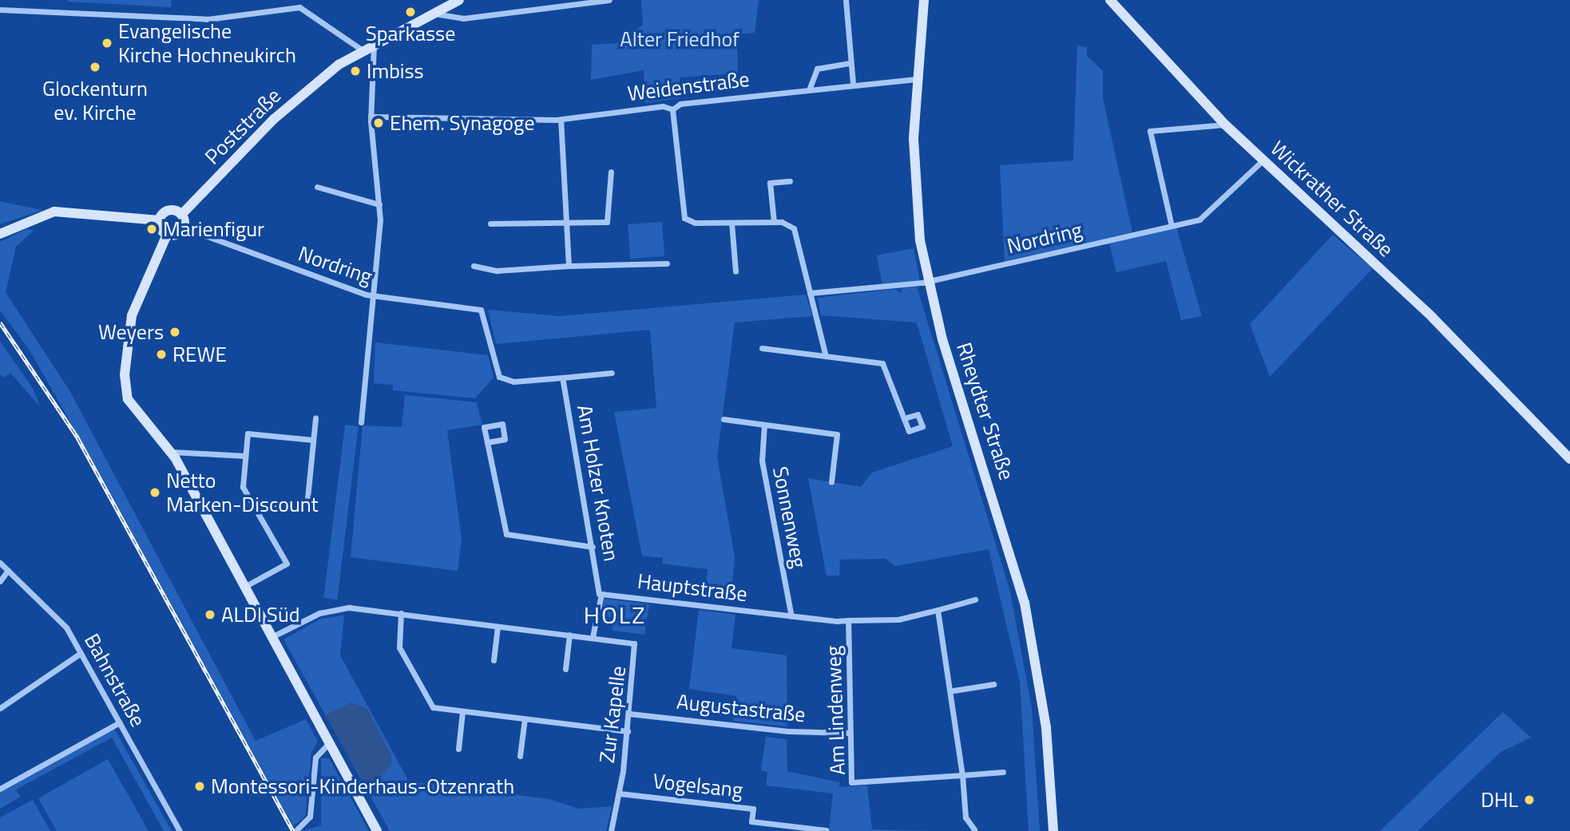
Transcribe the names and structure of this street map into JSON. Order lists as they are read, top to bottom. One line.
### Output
{"streets":{"street":["Weidenstraße","Poststraße","Wickrather Straße","Nordring","Rheydter Straße","Am Holzer Knoten","Sonnenweg","Hauptstraße","Bahnstraße","Augustastraße","Am Lindenweg","Zur Kapelle","Vogelsang"]},"crossings":[["Weidenstraße","Rheydter Straße"],["Wickrather Straße","Nordring"],["Nordring","Rheydter Straße"],["Nordring","Am Holzer Knoten"],["Am Holzer Knoten","Hauptstraße"],["Sonnenweg","Hauptstraße"],["Hauptstraße","Am Lindenweg"],["Augustastraße","Am Lindenweg"],["Augustastraße","Zur Kapelle"],["Zur Kapelle","Vogelsang"]],"districts":["HOLZ"],"parks":["Alter Friedhof"],"places":["Sparkasse","Evangelische Kirche Hochneukirch","Glockenturn ev. Kirche","Imbiss","Ehem. Synagoge","Marienfigur","Weyers","REWE","Netto Marken-Discount","ALDI Süd","Montessori-Kinderhaus-Otzenrath","DHL"]}
